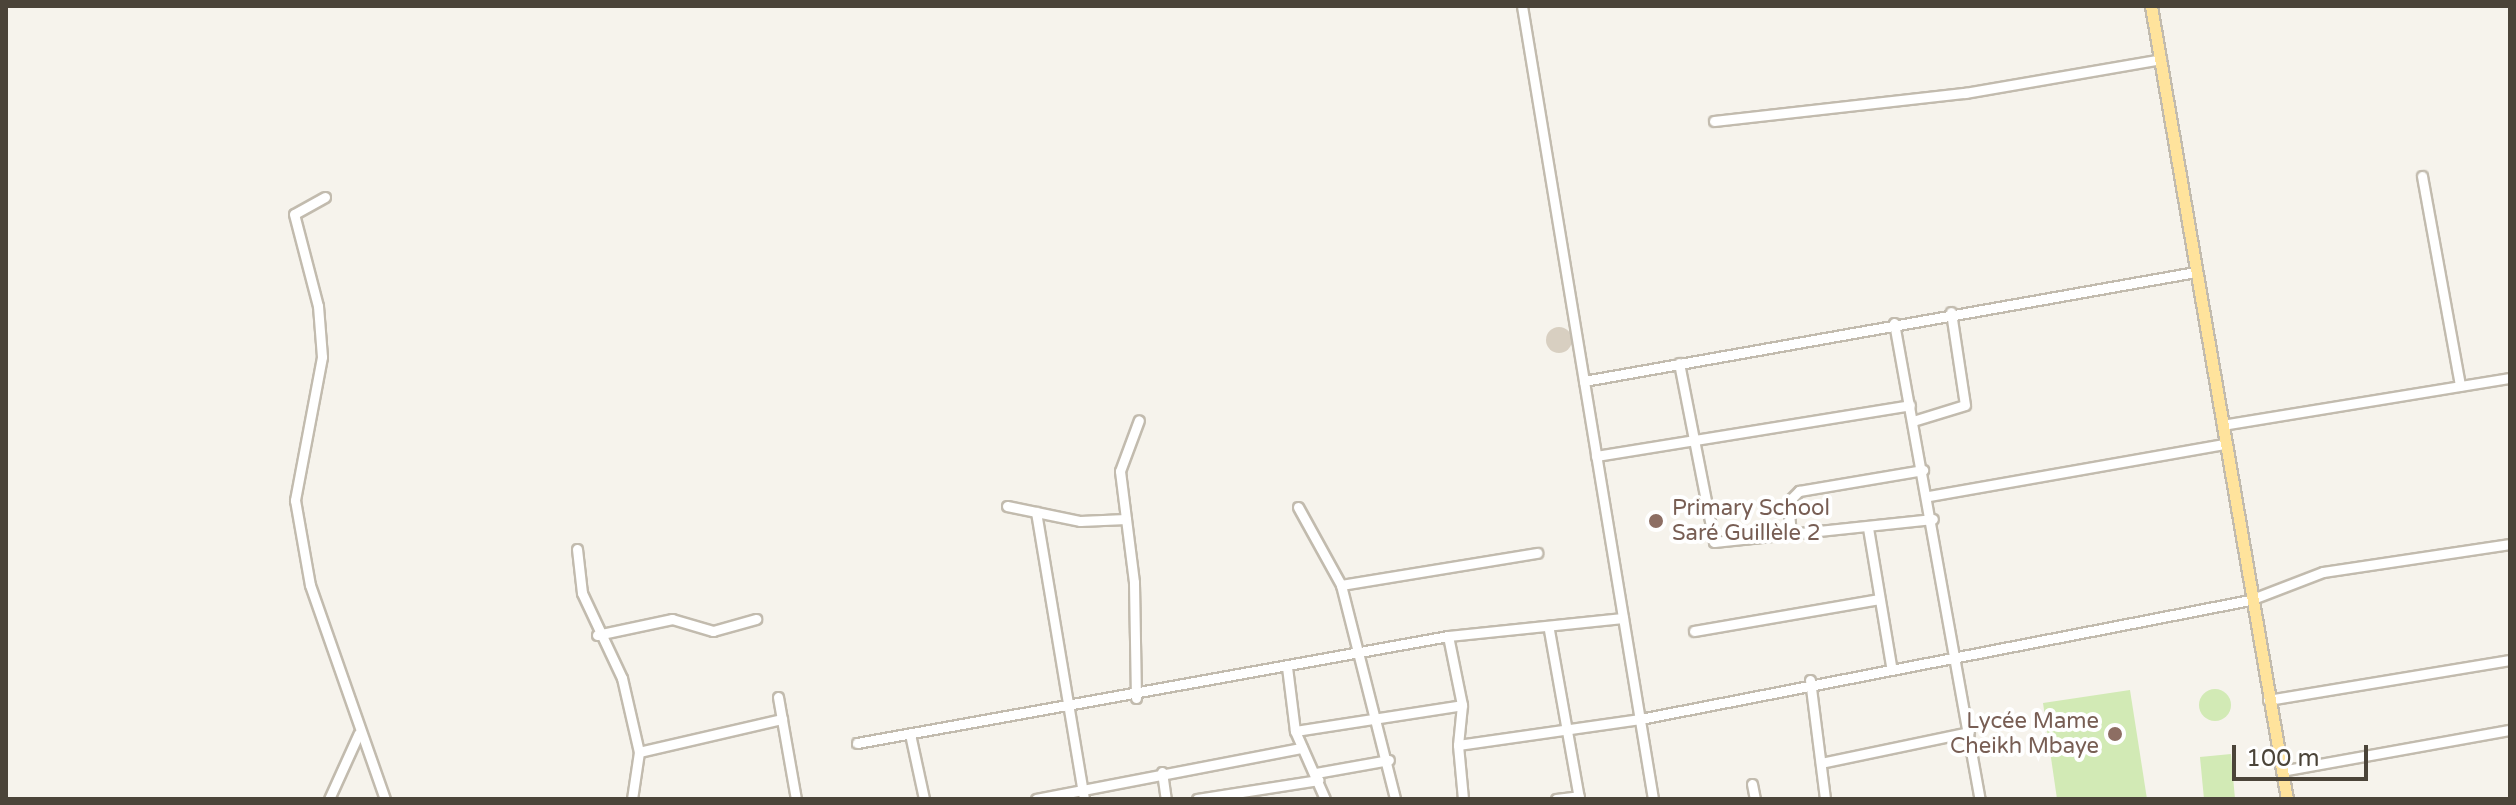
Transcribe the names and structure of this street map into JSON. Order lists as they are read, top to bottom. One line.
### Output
{"places":["Primary School Saré Guillèle 2","Lycée Mame Cheikh Mbaye"],"scale_bar":"100 m"}
